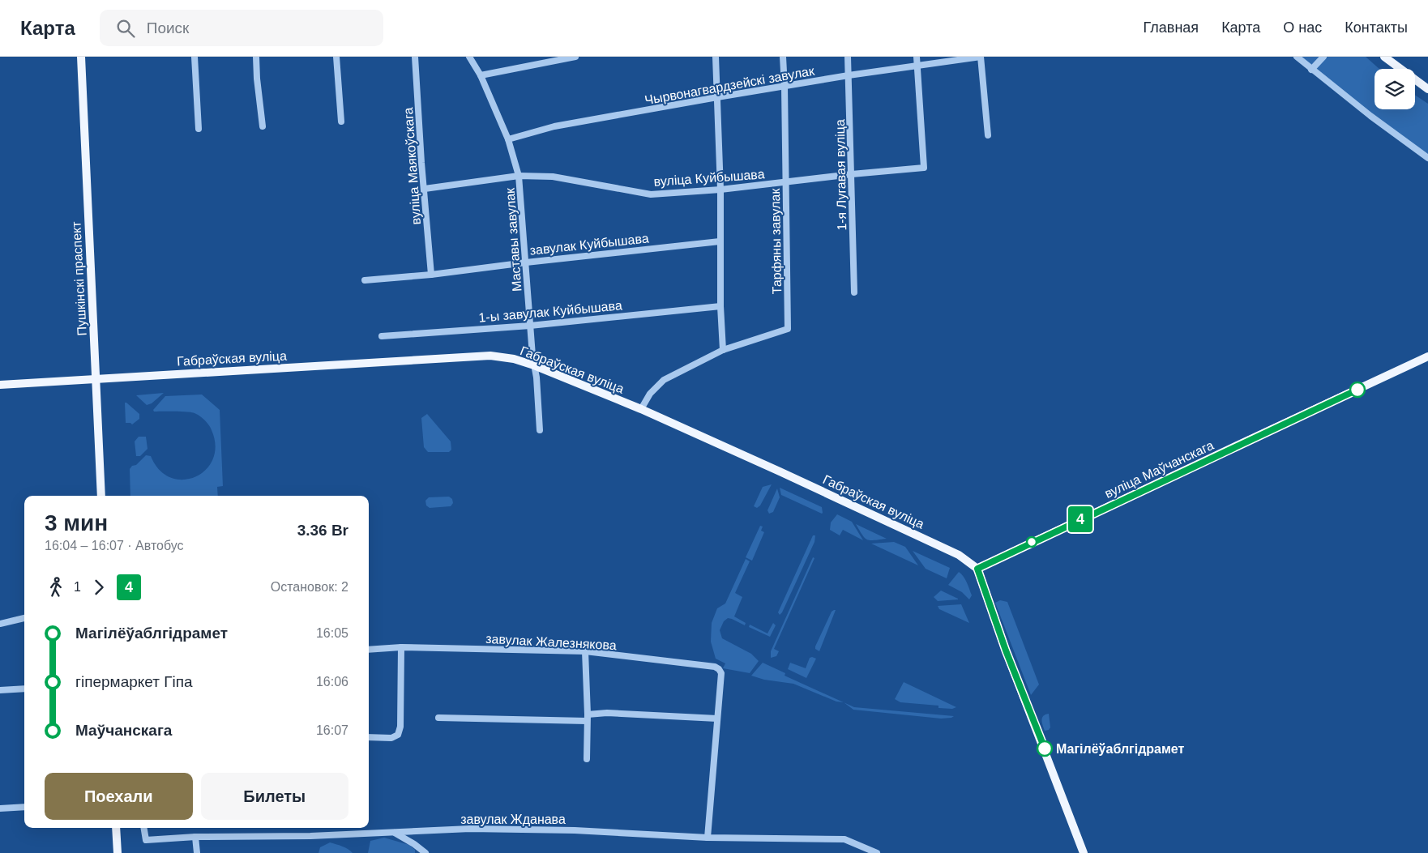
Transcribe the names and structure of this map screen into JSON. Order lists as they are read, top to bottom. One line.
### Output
{"streets":{"main road":["Пушкінскі праспект","Габраўская вуліца","вуліца Маўчанскага"],"street":["Чырвонагвардзейскі завулак","вуліца Маякоўскага","1-я Лугавая вуліца","вуліца Куйбышава","Маставы завулак","Тарфяны завулак","завулак Куйбышава","1-ы завулак Куйбышава","завулак Жалезнякова","завулак Жданава"]},"crossings":[["Чырвонагвардзейскі завулак","1-я Лугавая вуліца"],["Чырвонагвардзейскі завулак","вуліца Куйбышава"],["Чырвонагвардзейскі завулак","Маставы завулак"],["Чырвонагвардзейскі завулак","Тарфяны завулак"],["вуліца Маякоўскага","вуліца Куйбышава"],["вуліца Маякоўскага","завулак Куйбышава"],["1-я Лугавая вуліца","вуліца Куйбышава"],["вуліца Куйбышава","Маставы завулак"],["вуліца Куйбышава","Тарфяны завулак"],["Маставы завулак","завулак Куйбышава"],["Маставы завулак","1-ы завулак Куйбышава"],["Маставы завулак","Габраўская вуліца"],["Пушкінскі праспект","Габраўская вуліца"],["Габраўская вуліца","вуліца Маўчанскага"]],"places":["Магілёўаблгідрамет"],"lines":["bus line 4"],"page":{"header":"Карта","search":"Поиск","nav":["Главная","Карта","О нас","Контакты"],"on_map":"4","heading":["3 мин","16:04 – 16:07 · Автобус","3.36 Br"],"legs":["1","4","Остановок: 2"],"list":[{"name":"Магілёўаблгідрамет","value":"16:05"},{"name":"гіпермаркет Гіпа","value":"16:06"},{"name":"Маўчанскага","value":"16:07"}],"buttons":["Поехали","Билеты"]}}
